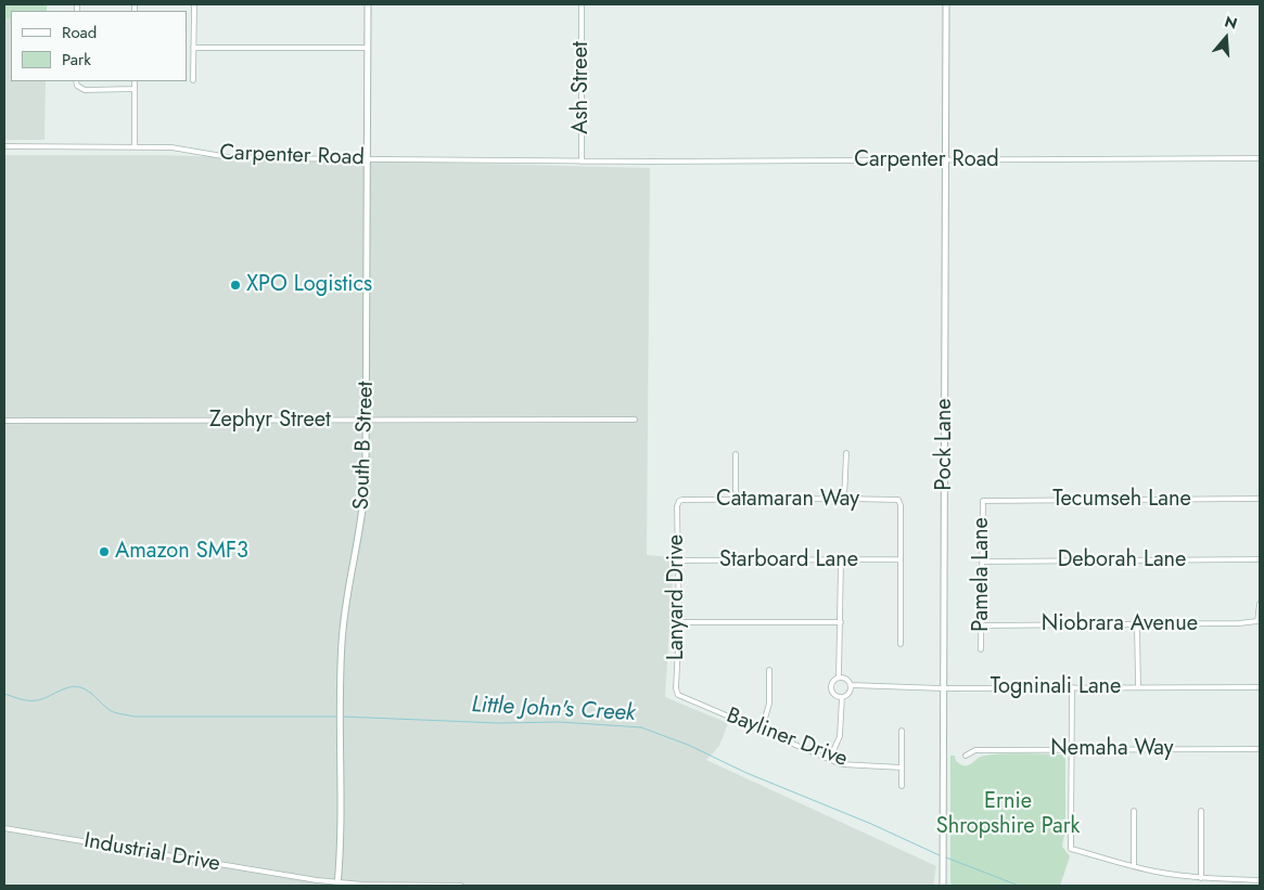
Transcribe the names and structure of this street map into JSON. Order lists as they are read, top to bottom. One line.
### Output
{"streets":{"street":["Ash Street","Carpenter Road","Zephyr Street","Pock Lane","South B Street","Catamaran Way","Tecumseh Lane","Starboard Lane","Deborah Lane","Pamela Lane","Lanyard Drive","Niobrara Avenue","Togninali Lane","Bayliner Drive","Nemaha Way","Industrial Drive"]},"crossings":[["Ash Street","Carpenter Road"],["Carpenter Road","Pock Lane"],["Carpenter Road","South B Street"],["Zephyr Street","South B Street"],["Pock Lane","Togninali Lane"],["South B Street","Industrial Drive"],["Catamaran Way","Starboard Lane"],["Catamaran Way","Lanyard Drive"],["Tecumseh Lane","Pamela Lane"],["Starboard Lane","Lanyard Drive"],["Deborah Lane","Pamela Lane"],["Pamela Lane","Niobrara Avenue"],["Lanyard Drive","Bayliner Drive"]],"water":["Little John's Creek"],"parks":["Ernie Shropshire Park"],"places":["XPO Logistics","Amazon SMF3"],"legend":["Road","Park"],"north":"top"}
